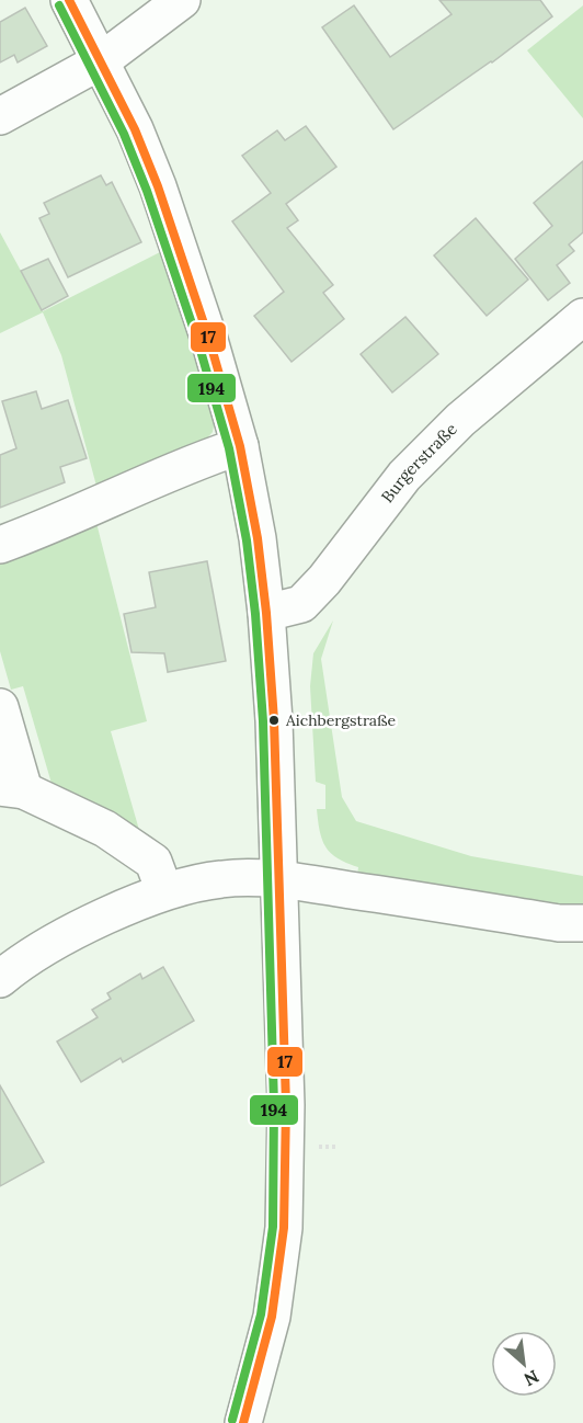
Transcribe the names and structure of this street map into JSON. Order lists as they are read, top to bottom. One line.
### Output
{"streets":{"street":["Burgerstraße"]},"places":["Aichbergstraße"],"lines":["transit line 17","transit line 194"],"north":"bottom right"}
